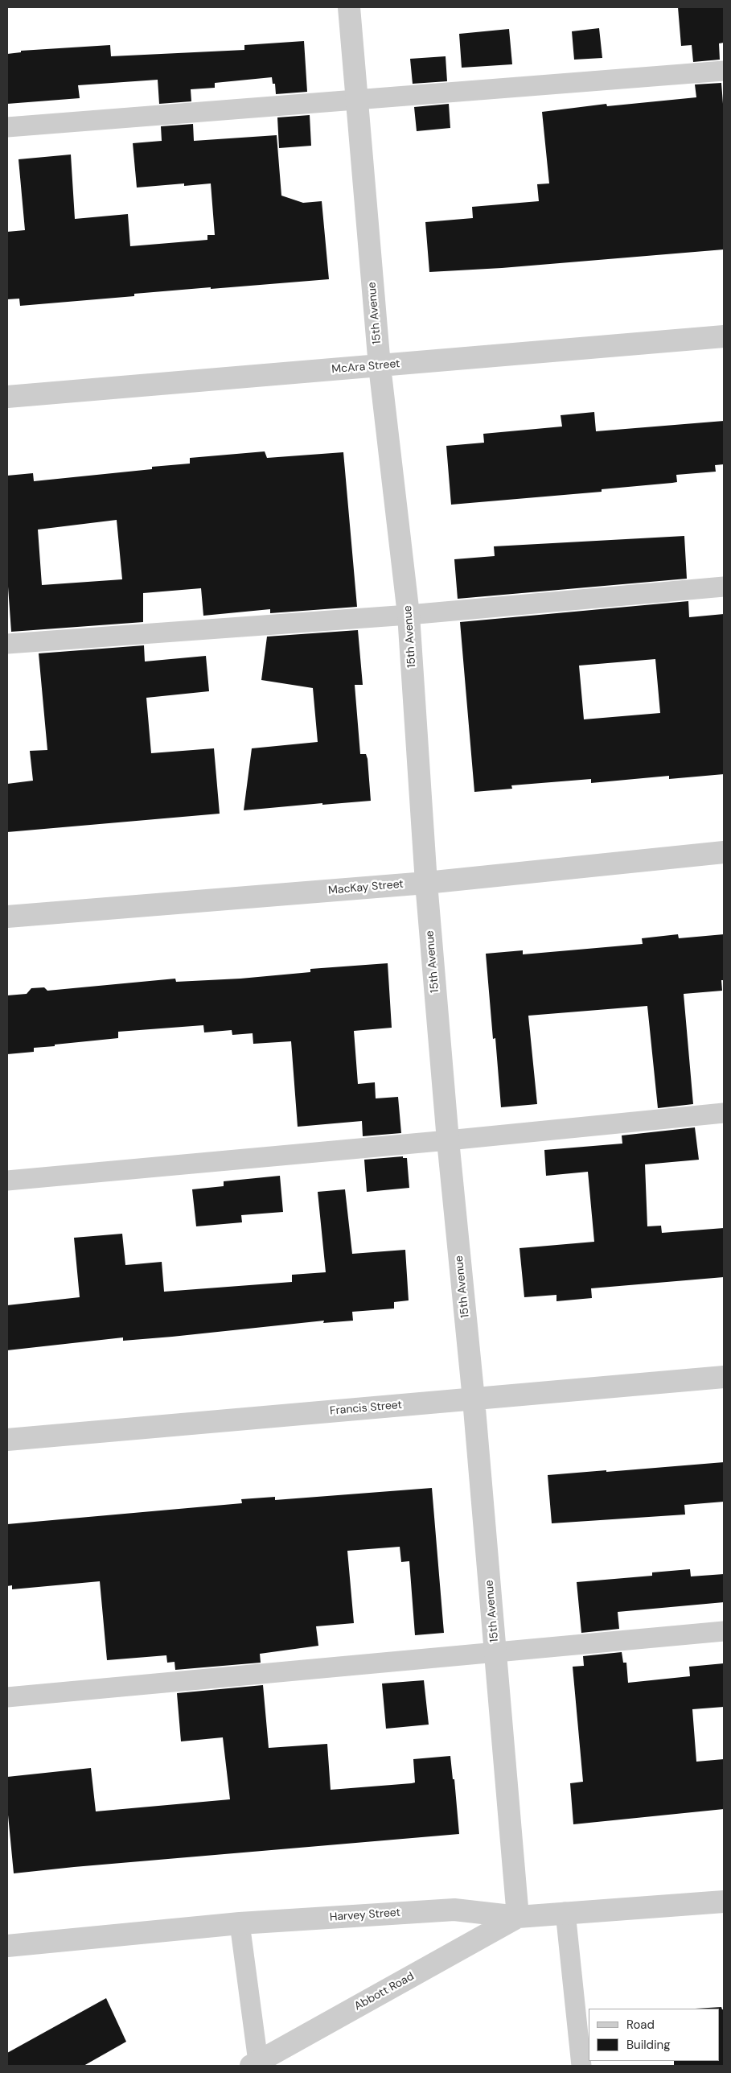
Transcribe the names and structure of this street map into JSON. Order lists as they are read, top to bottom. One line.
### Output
{"streets":{"street":["15th Avenue","McAra Street","MacKay Street","Francis Street","Harvey Street","Abbott Road"]},"crossings":[["15th Avenue","McAra Street"],["15th Avenue","MacKay Street"],["15th Avenue","Francis Street"],["15th Avenue","Harvey Street"],["15th Avenue","Abbott Road"],["Harvey Street","Abbott Road"]],"legend":["Road","Building"]}
